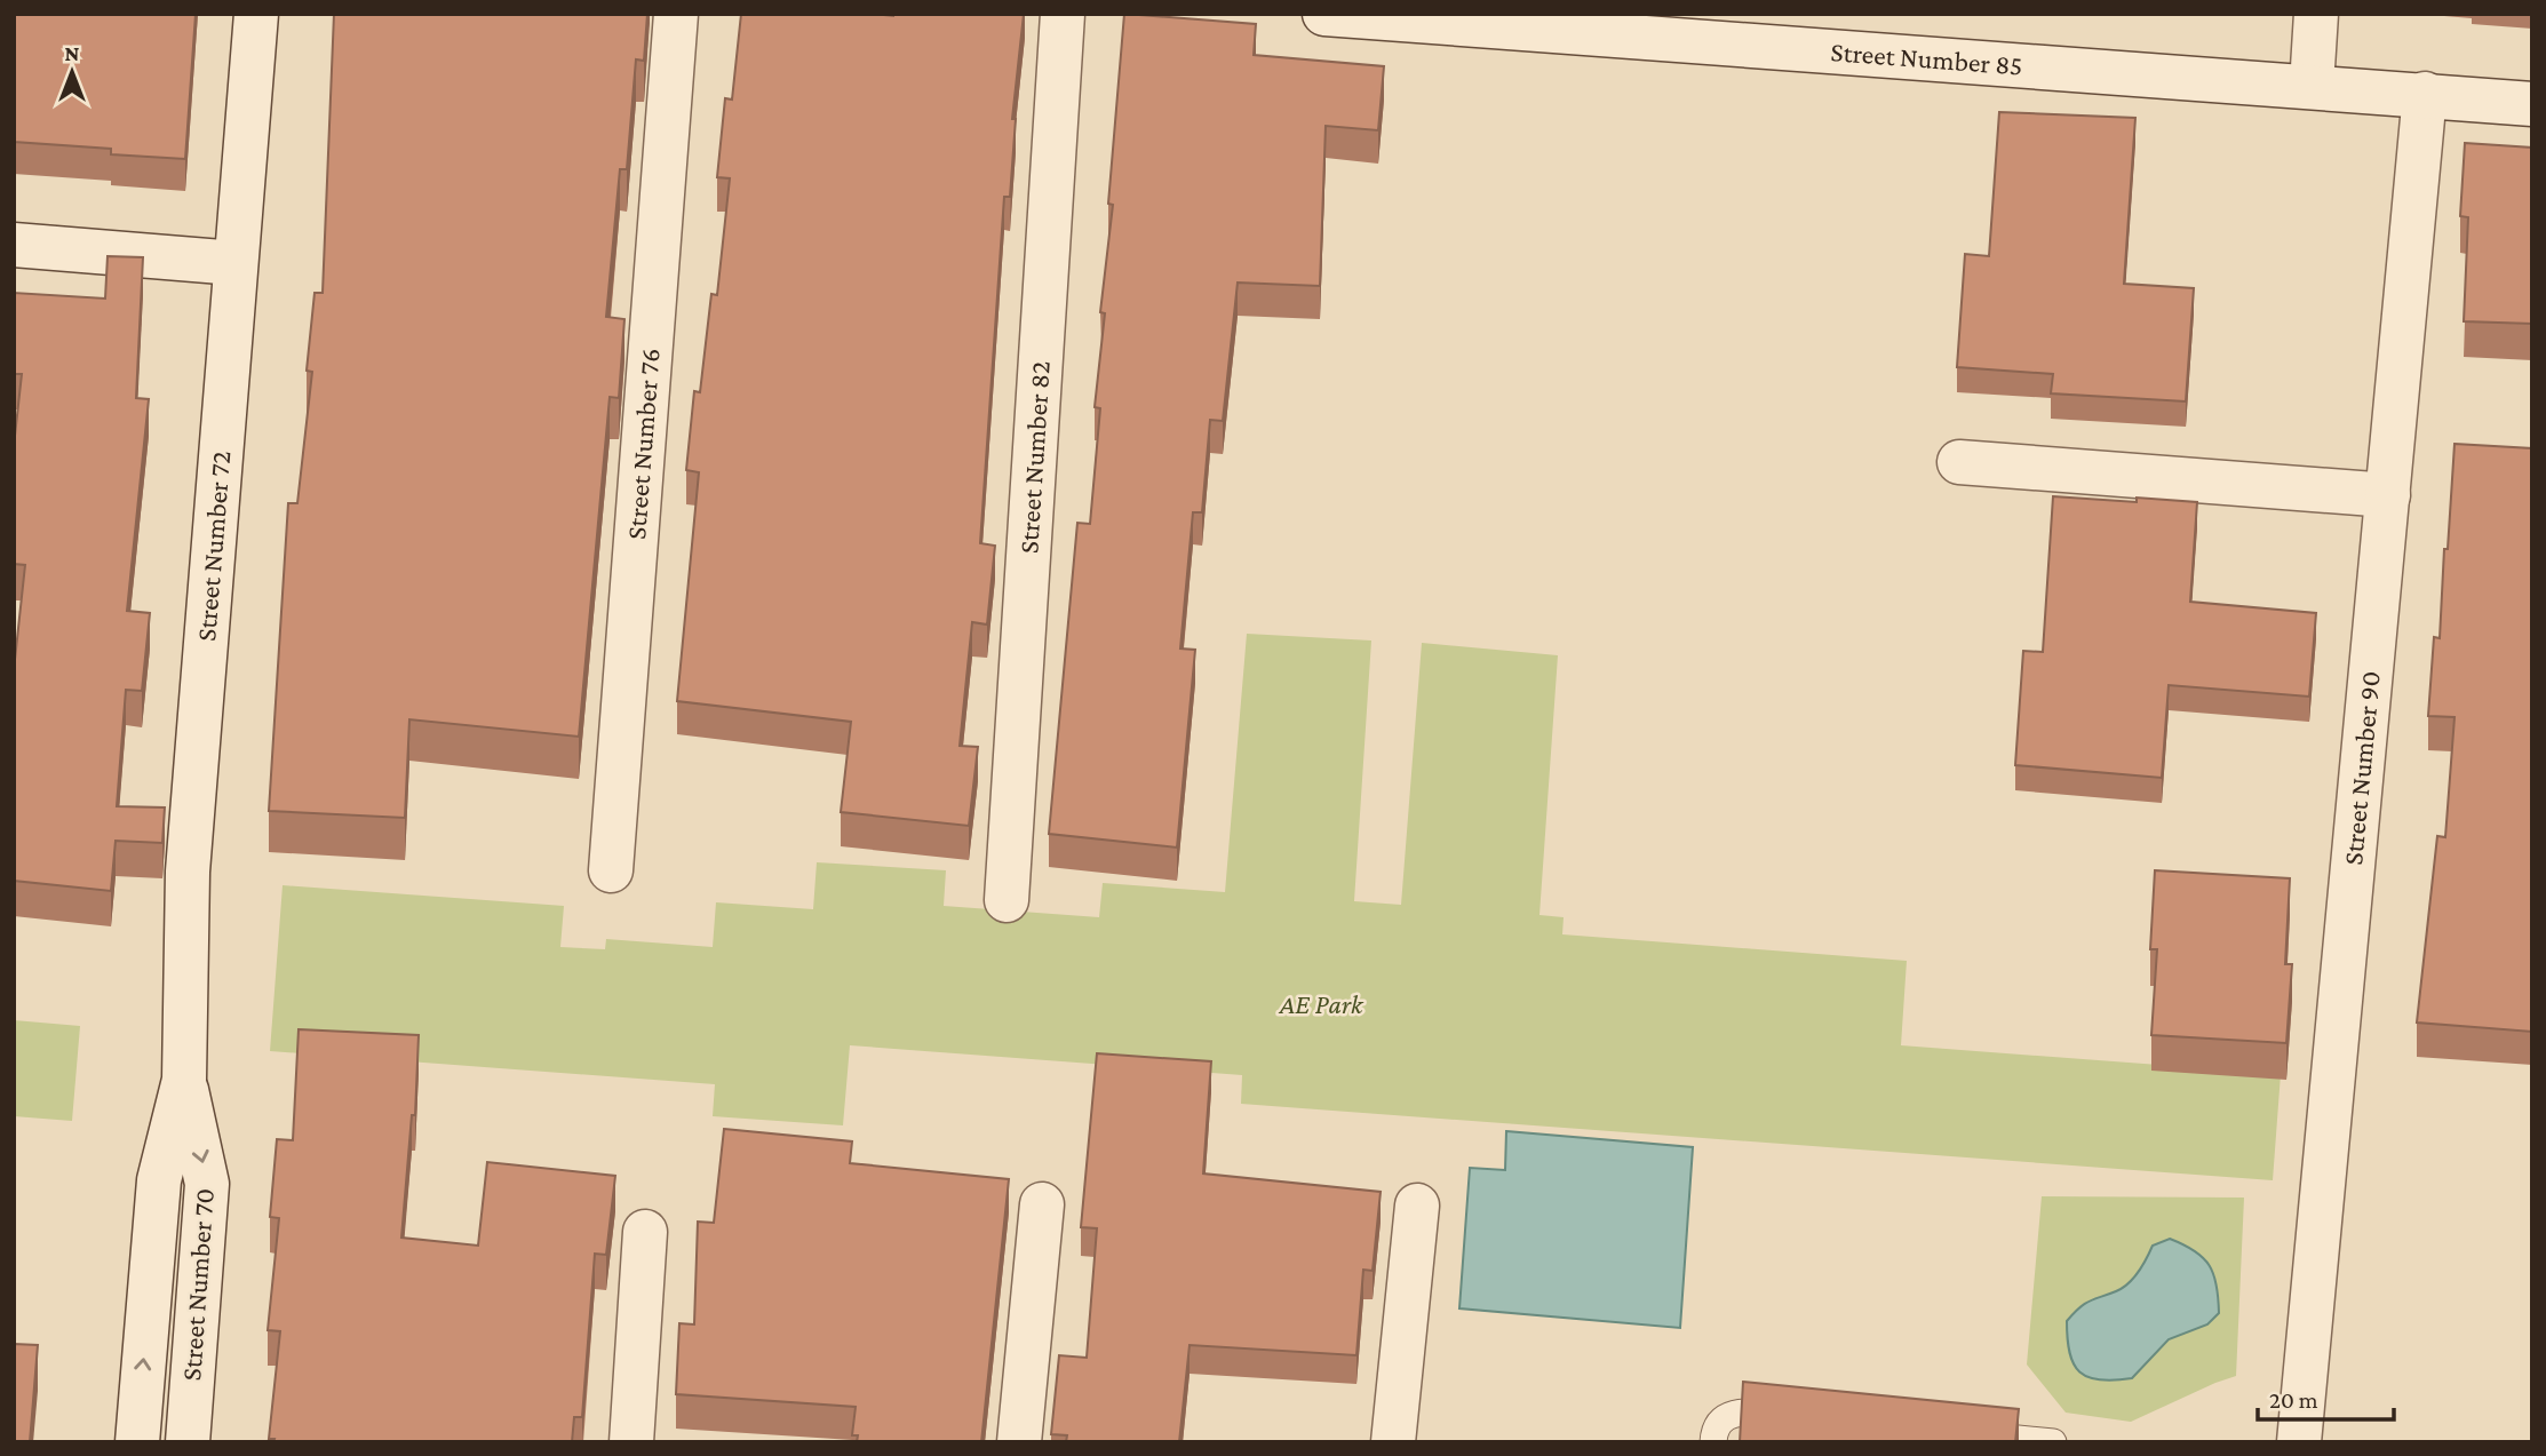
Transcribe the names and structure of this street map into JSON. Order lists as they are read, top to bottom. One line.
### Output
{"streets":{"street":["Street Number 85","Street Number 76","Street Number 82","Street Number 72","Street Number 90","Street Number 70"]},"crossings":[["Street Number 85","Street Number 90"],["Street Number 72","Street Number 70"]],"parks":["AE Park"],"scale_bar":"20 m","north":"top"}
